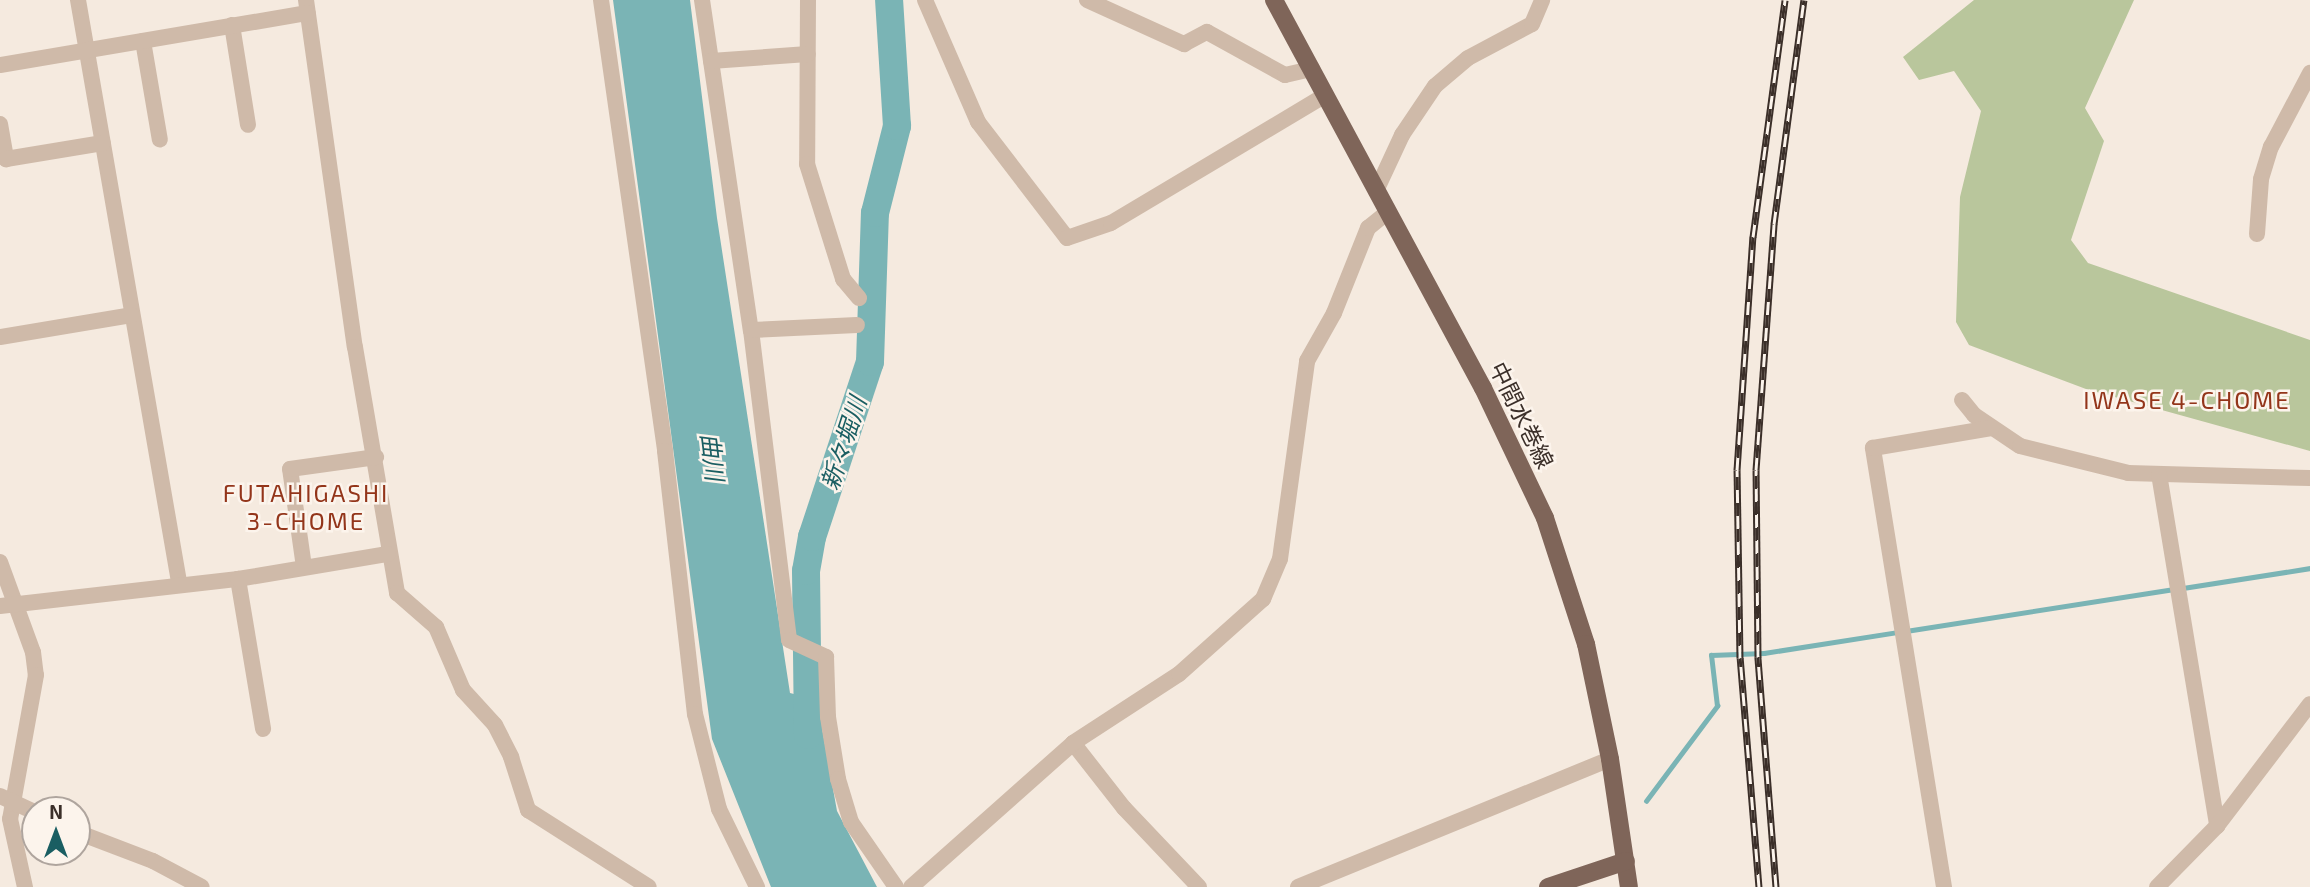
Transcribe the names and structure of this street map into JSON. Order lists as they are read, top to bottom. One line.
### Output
{"streets":{"main road":["中間水巻線"]},"districts":["IWASE 4-CHOME","FUTAHIGASHI 3-CHOME"],"water":["新々堀川","曲川"],"north":"top"}
